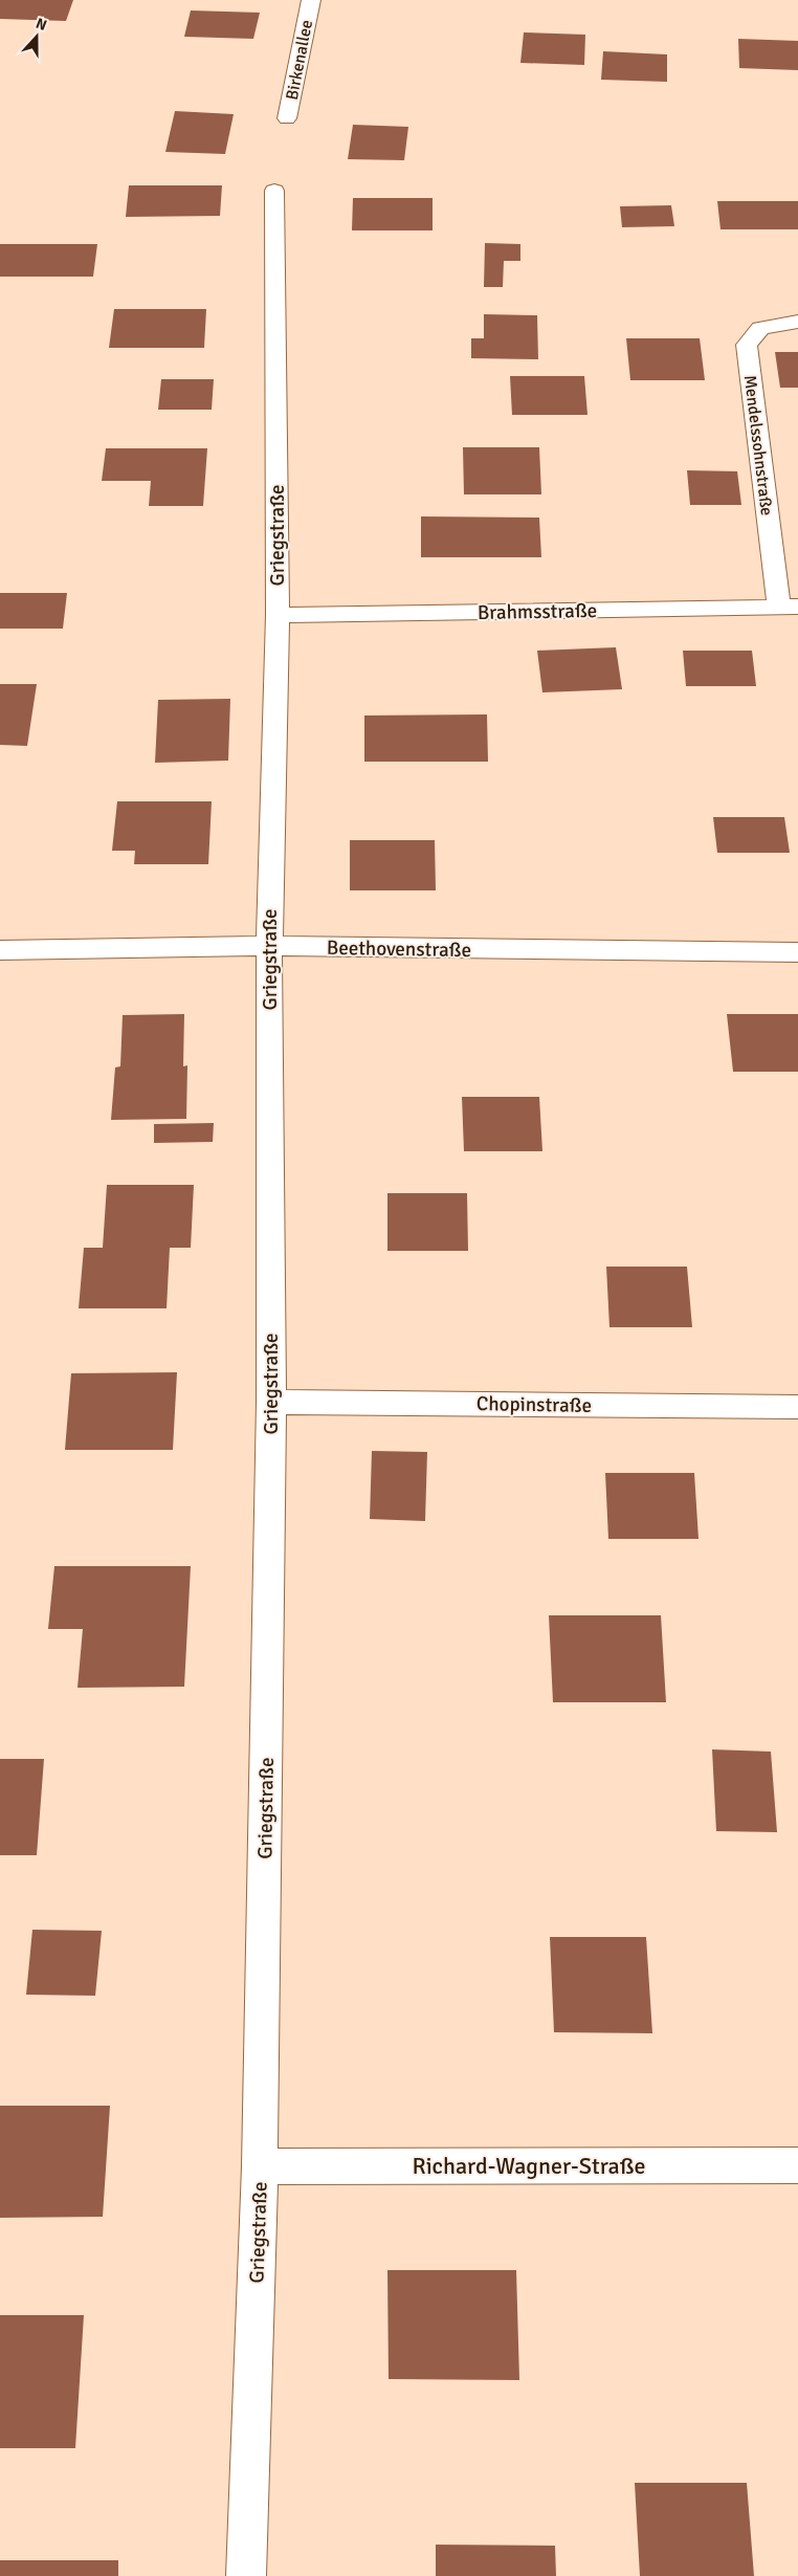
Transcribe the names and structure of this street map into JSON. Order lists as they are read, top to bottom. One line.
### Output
{"streets":{"street":["Birkenallee","Mendelssohnstraße","Griegstraße","Brahmsstraße","Beethovenstraße","Chopinstraße","Richard-Wagner-Straße"]},"crossings":[["Mendelssohnstraße","Brahmsstraße"],["Griegstraße","Brahmsstraße"],["Griegstraße","Beethovenstraße"],["Griegstraße","Chopinstraße"],["Griegstraße","Richard-Wagner-Straße"]],"north":"top"}
